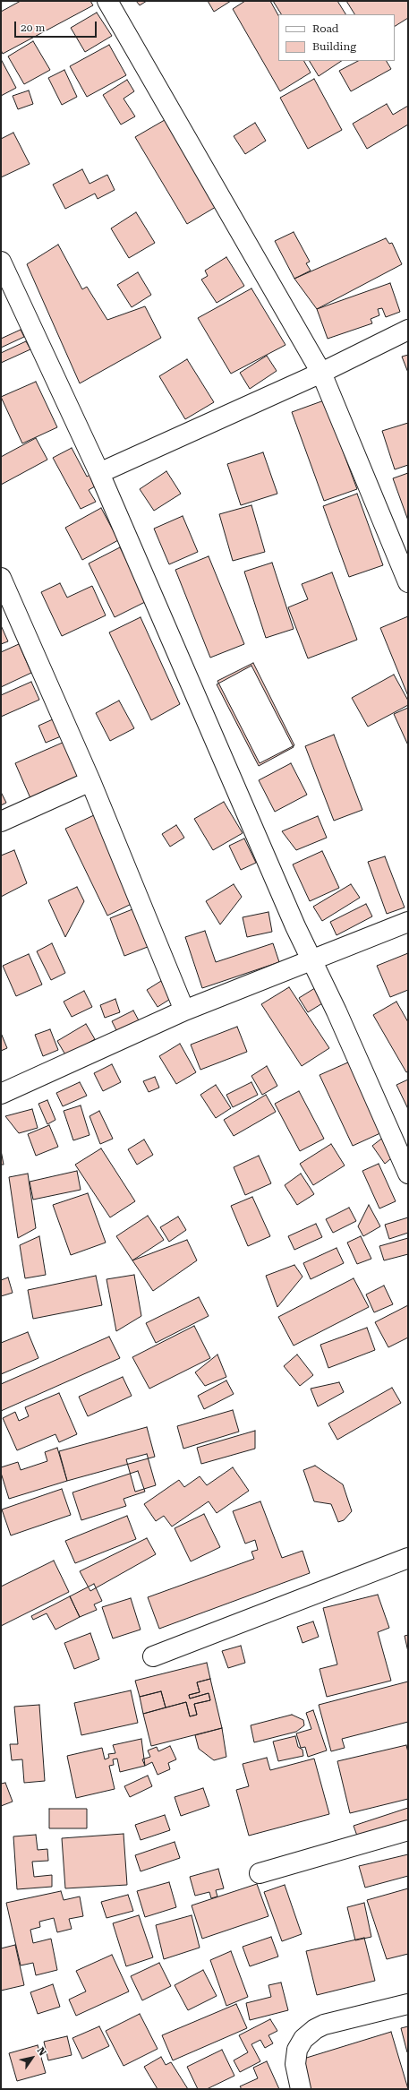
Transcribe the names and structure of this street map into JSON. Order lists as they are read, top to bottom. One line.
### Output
{"legend":["Road","Building"],"scale_bar":"20 m","north":"top right"}
